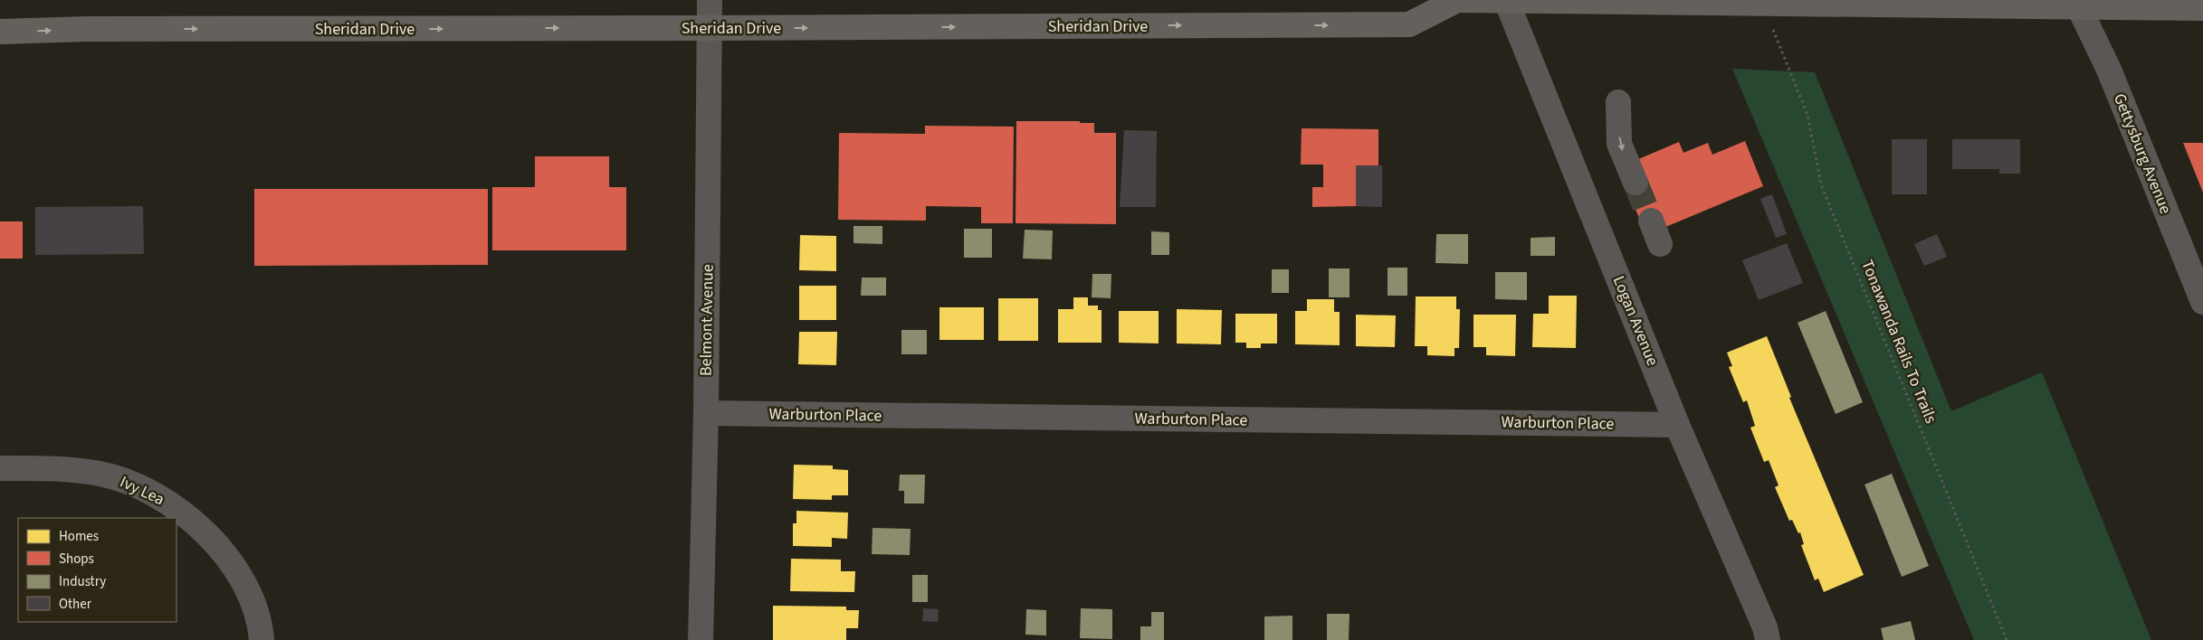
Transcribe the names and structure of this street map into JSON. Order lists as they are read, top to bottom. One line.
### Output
{"streets":{"main road":["Sheridan Drive"],"street":["Gettysburg Avenue","Belmont Avenue","Logan Avenue","Warburton Place","Ivy Lea"],"path":["Tonawanda Rails To Trails"]},"crossings":[["Sheridan Drive","Gettysburg Avenue"],["Sheridan Drive","Belmont Avenue"],["Sheridan Drive","Logan Avenue"],["Belmont Avenue","Warburton Place"],["Logan Avenue","Warburton Place"]],"one_way":["Sheridan Drive"],"legend":["Homes","Shops","Industry","Other"]}
